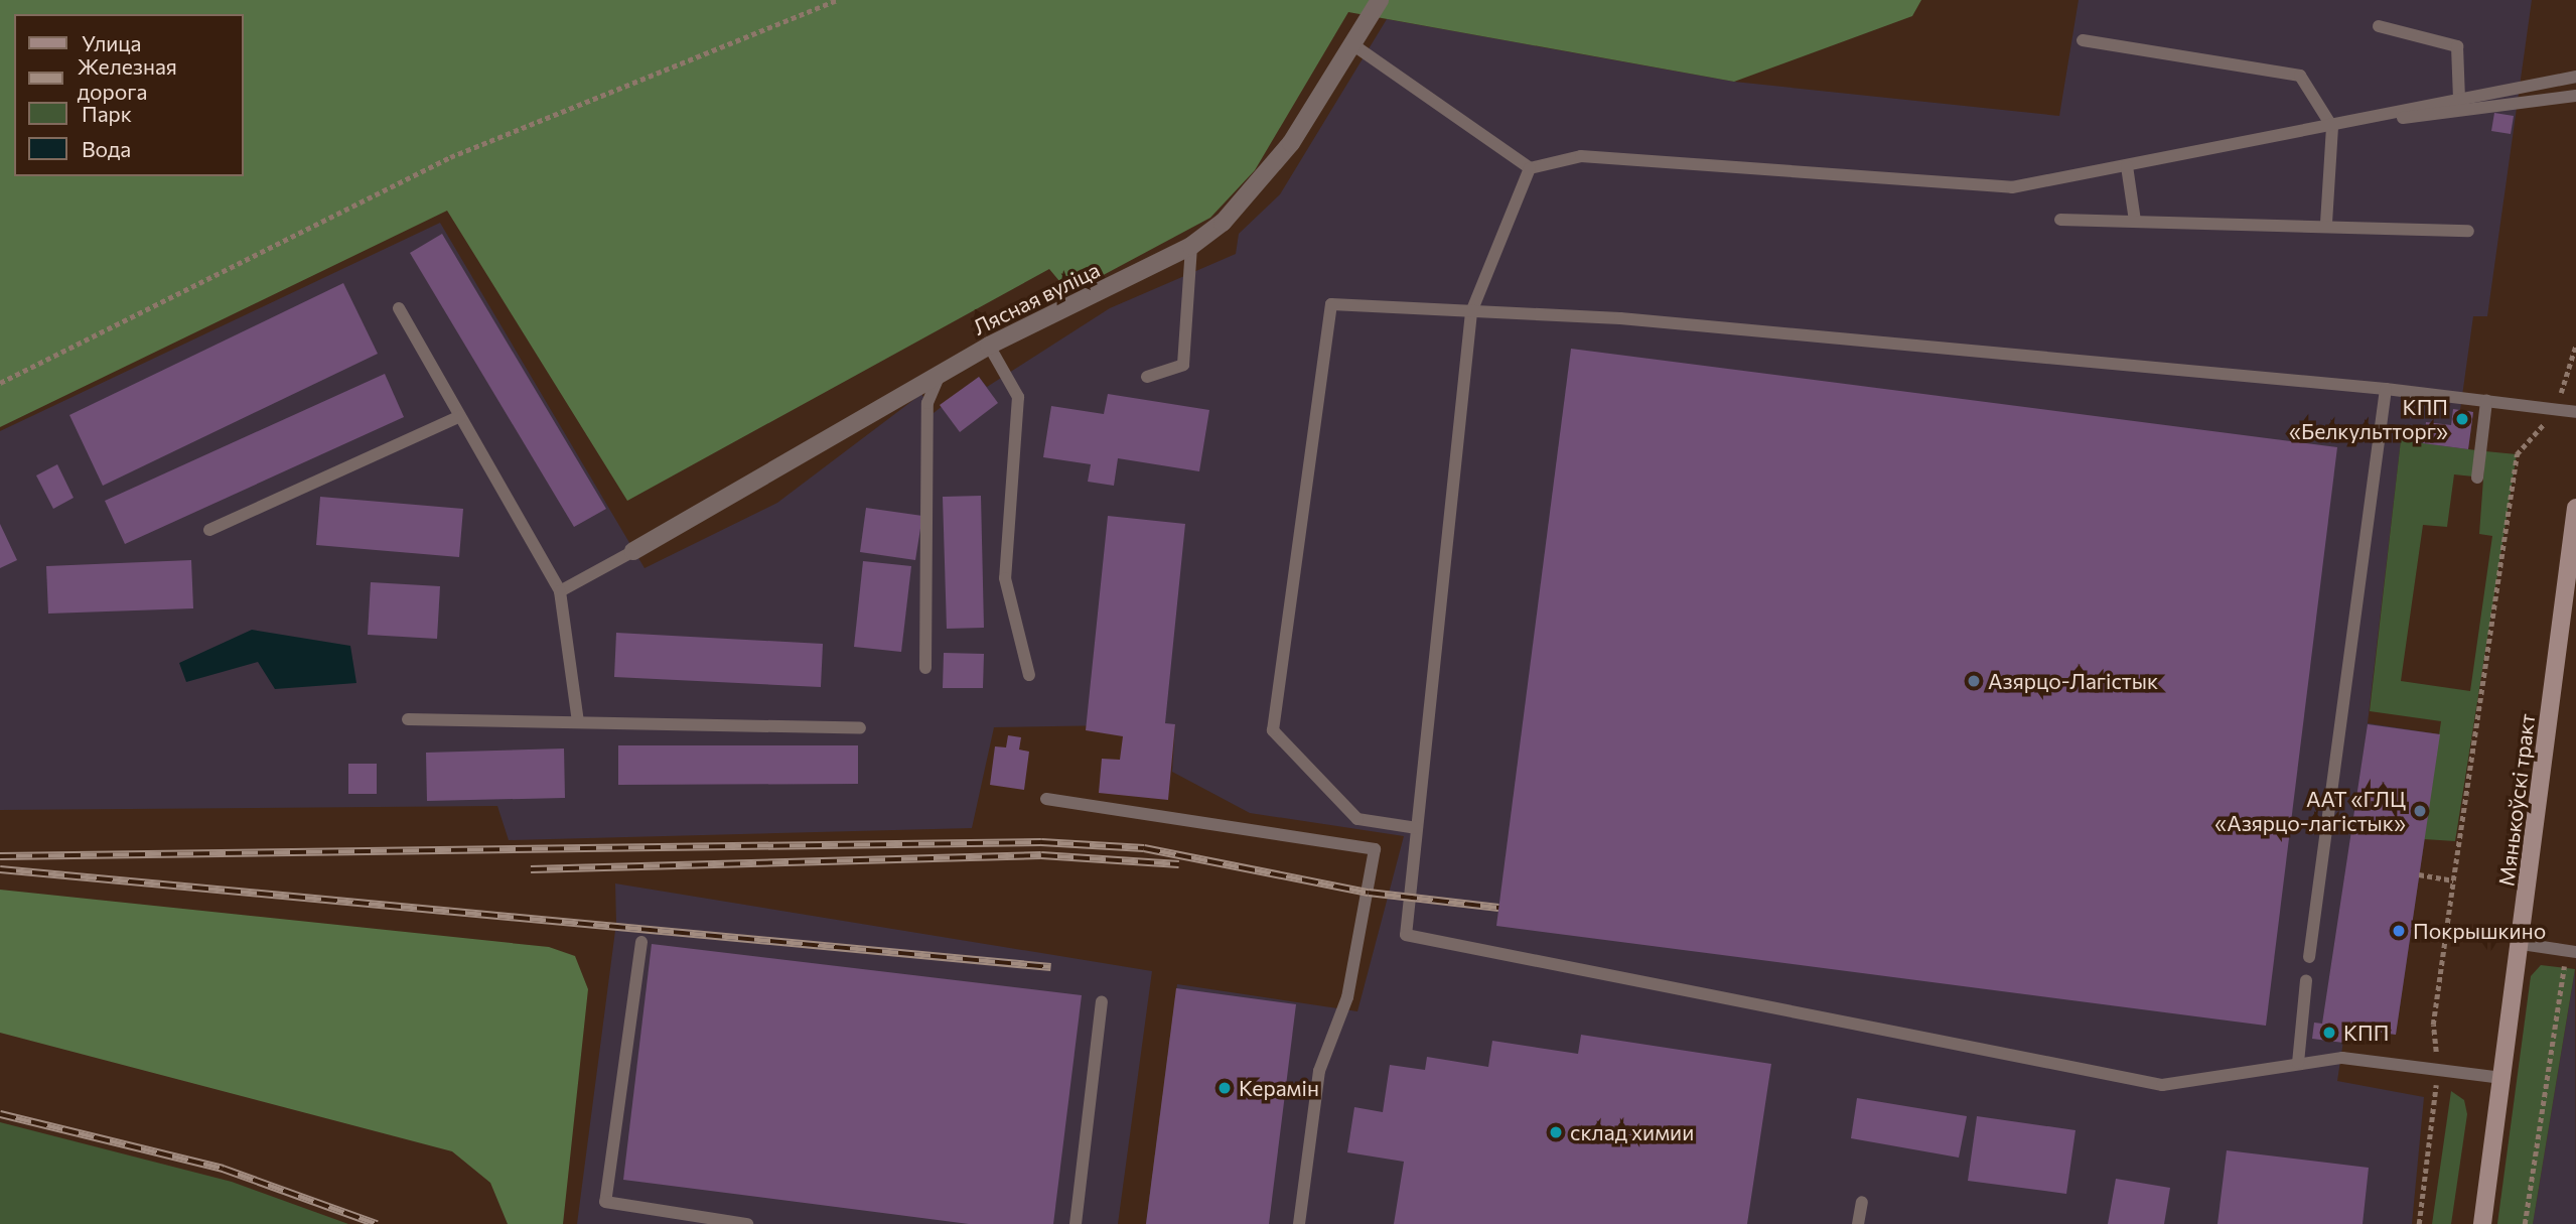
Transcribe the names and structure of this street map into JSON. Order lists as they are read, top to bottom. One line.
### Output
{"streets":{"street":["Лясная вуліца","Мянькоўскі тракт"]},"places":["КПП «Белкультторг»","Азярцо-Лагістык","ААТ «ГЛЦ «Азярцо-лагістык»","Покрышкино","КПП","Керамін","склад химии"],"legend":["Улица","Железная дорога","Парк","Вода"]}
